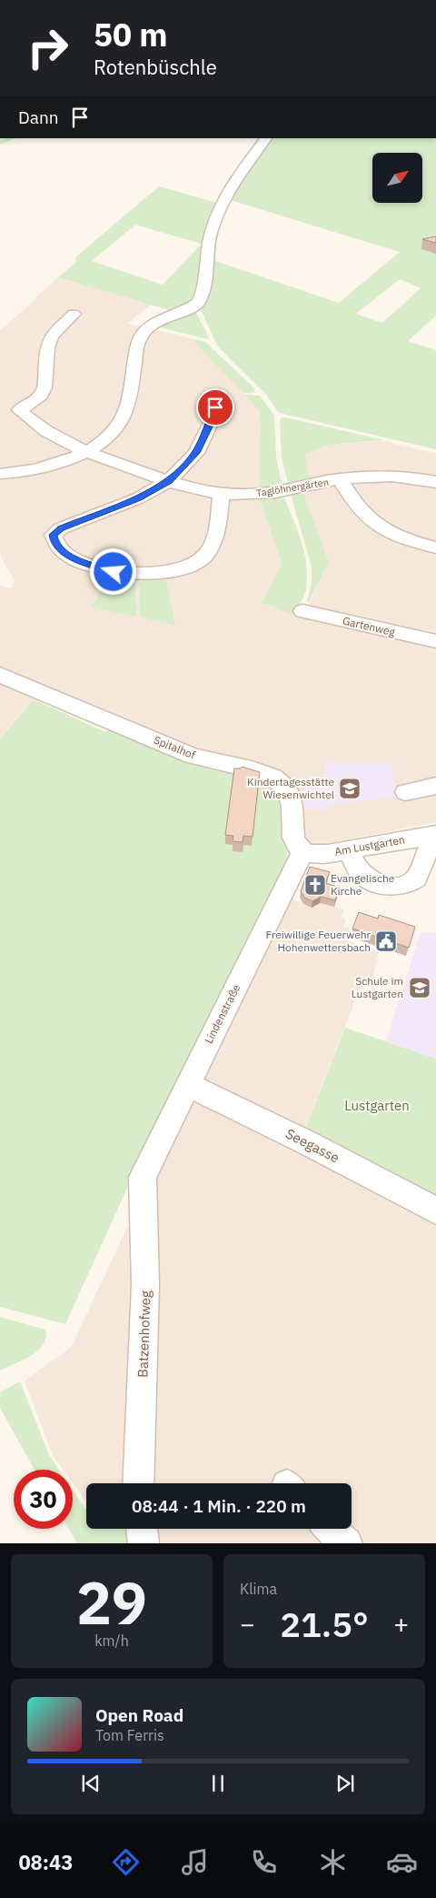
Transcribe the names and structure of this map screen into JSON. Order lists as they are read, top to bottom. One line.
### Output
{"streets":{"street":["Taglöhnergärten","Gartenweg","Spitalhof","Am Lustgarten","Lindenstraße","Seegasse","Batzenhofweg"]},"crossings":[["Spitalhof","Am Lustgarten"],["Spitalhof","Lindenstraße"],["Am Lustgarten","Lindenstraße"],["Lindenstraße","Seegasse"],["Lindenstraße","Batzenhofweg"]],"parks":["Lustgarten"],"places":{"school or university":["Kindertagesstätte Wiesenwichtel","Schule im Lustgarten"],"church":["Evangelische Kirche"],"public building":["Freiwillige Feuerwehr Hohenwettersbach"]},"north":"top right","page":{"turn":["50 m","Rotenbüschle"],"then":"Dann","limit":"30","trip":"08:44 · 1 Min. · 220 m","tile":[["29","km/h"],"Klima"],"heat":["−","21.5°","+"],"song":["Open Road","Tom Ferris"],"tabs":"08:43"}}
